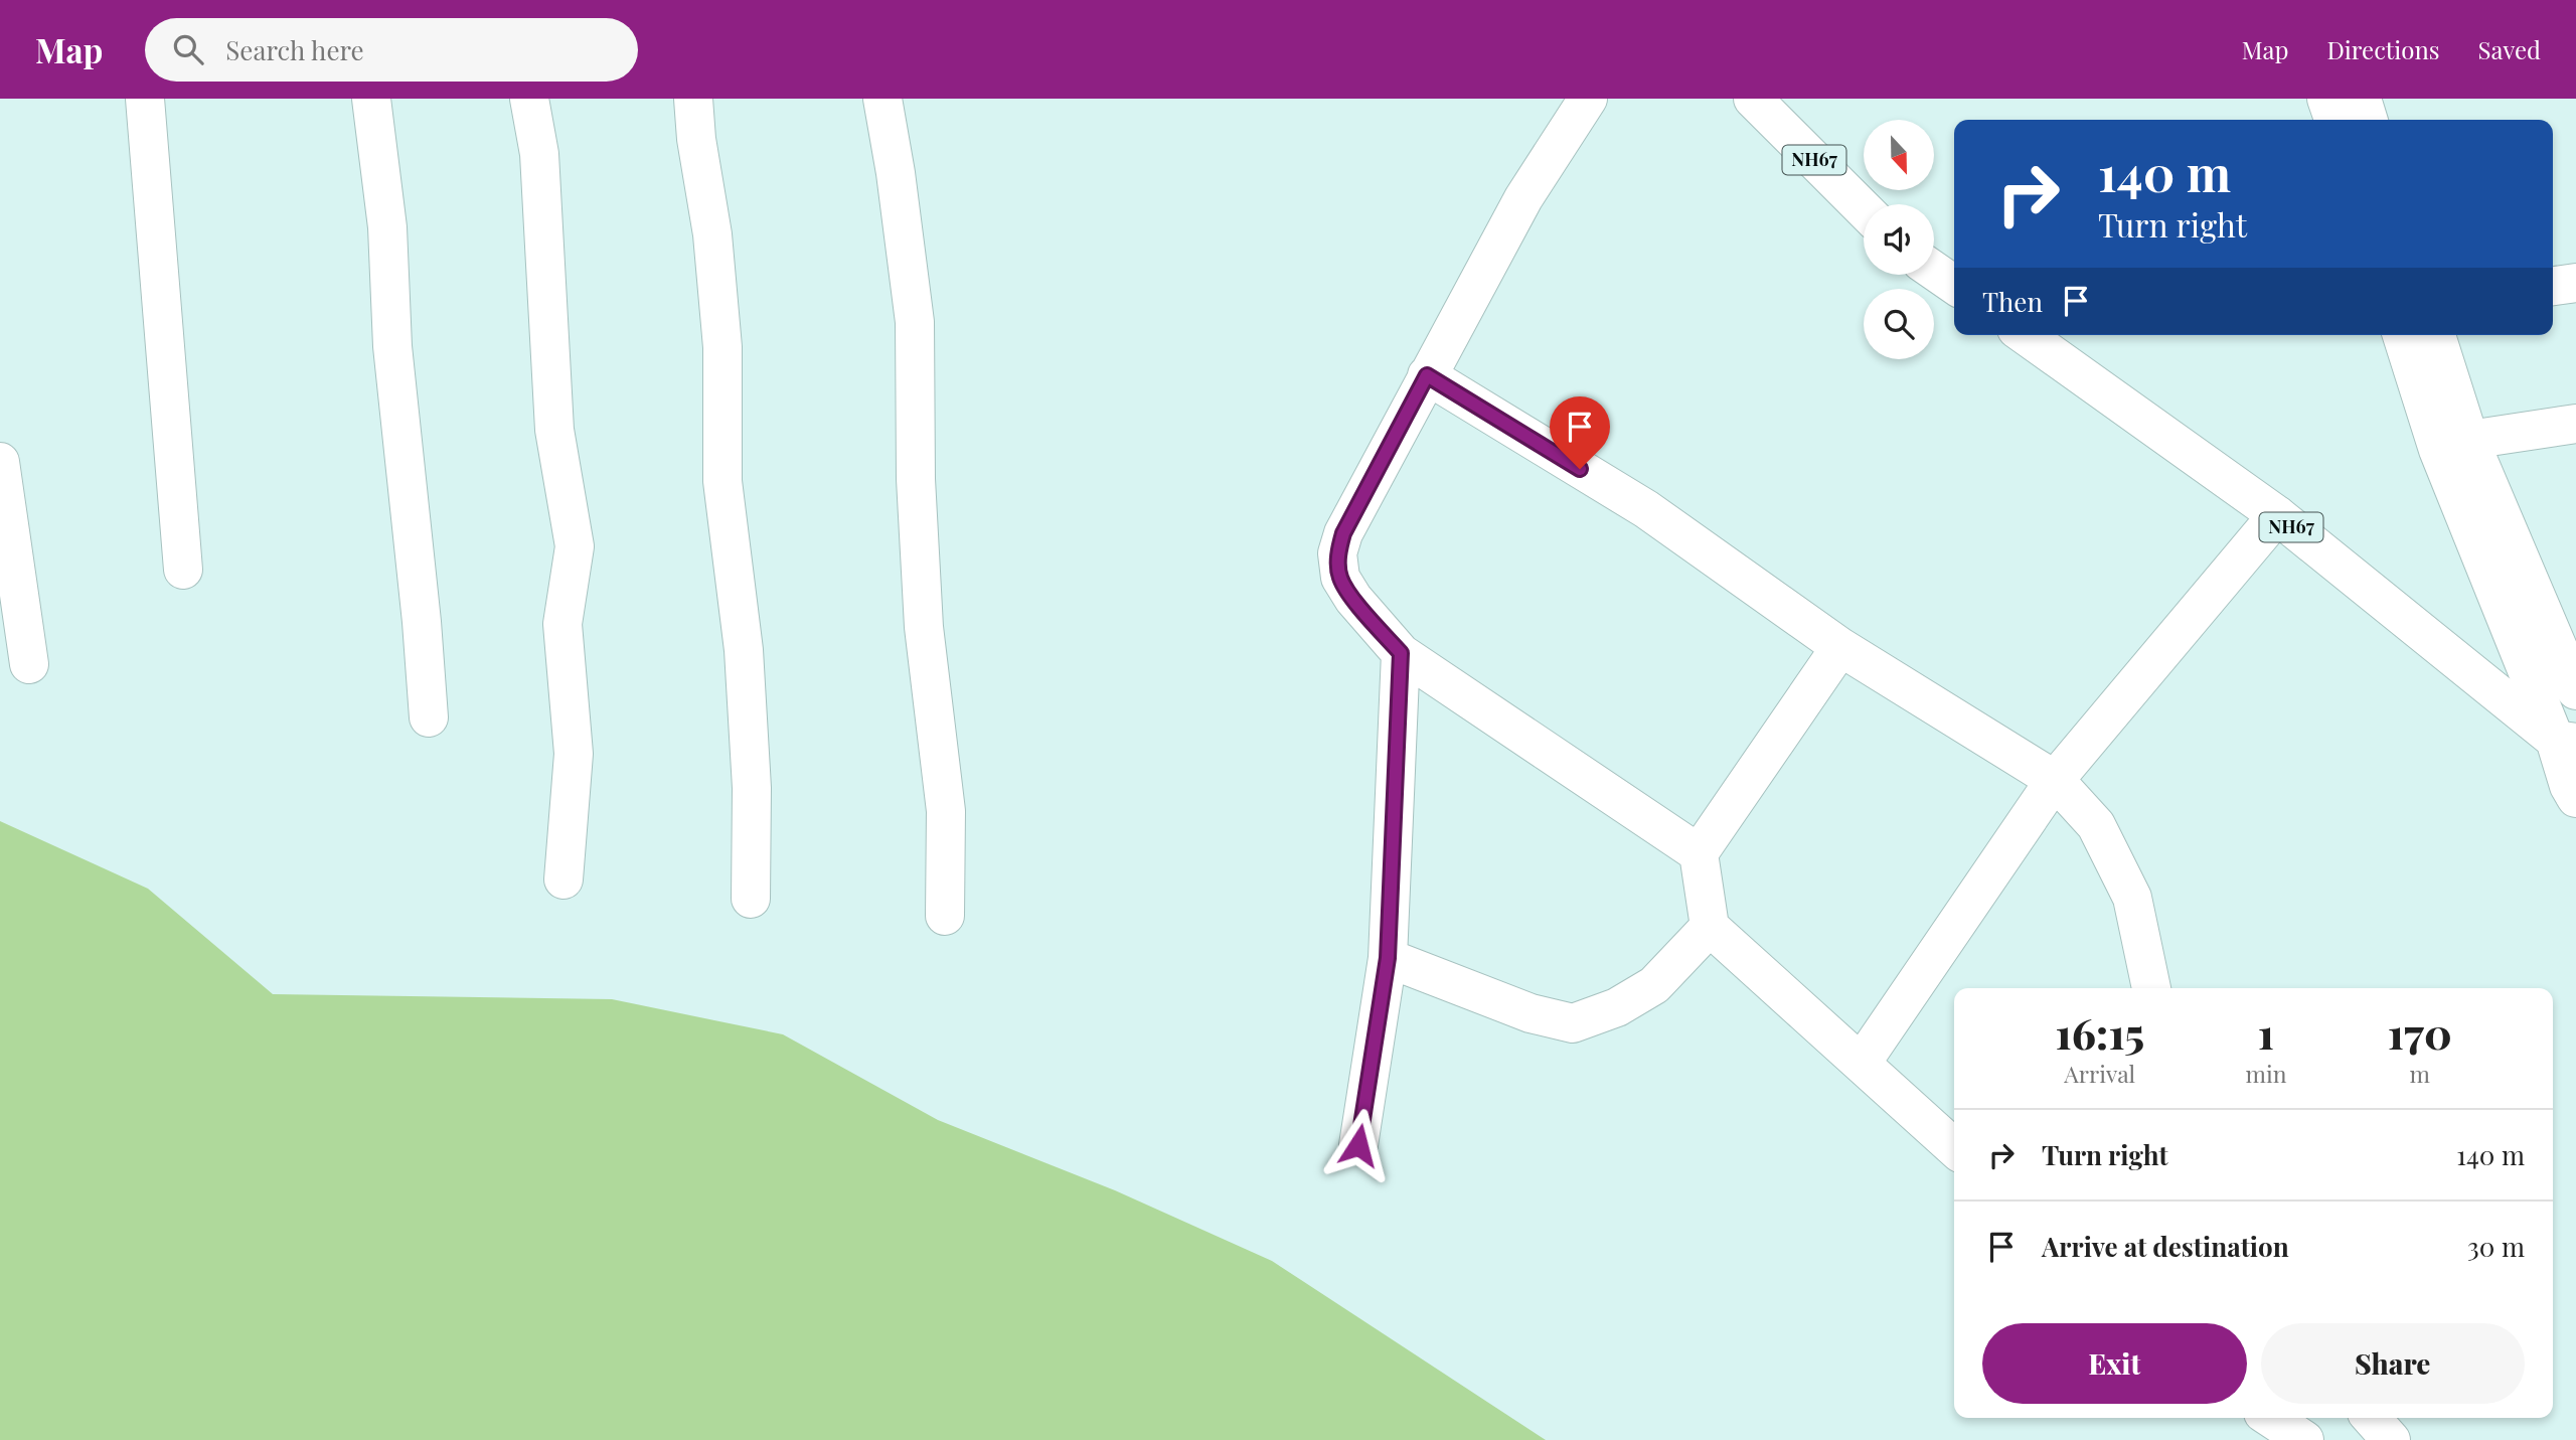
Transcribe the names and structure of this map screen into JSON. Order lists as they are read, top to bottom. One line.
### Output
{"streets":{"main road":["NH67"]},"north":"bottom","page":{"header":"Map","search":"Search here","nav":["Map","Directions","Saved"],"turn":["140 m","Turn right"],"then":"Then","eta":["16:15","Arrival","1","min","170","m"],"list":[{"name":"Turn right","value":"140 m"},{"name":"Arrive at destination","value":"30 m"}],"buttons":["Exit","Share"]}}
